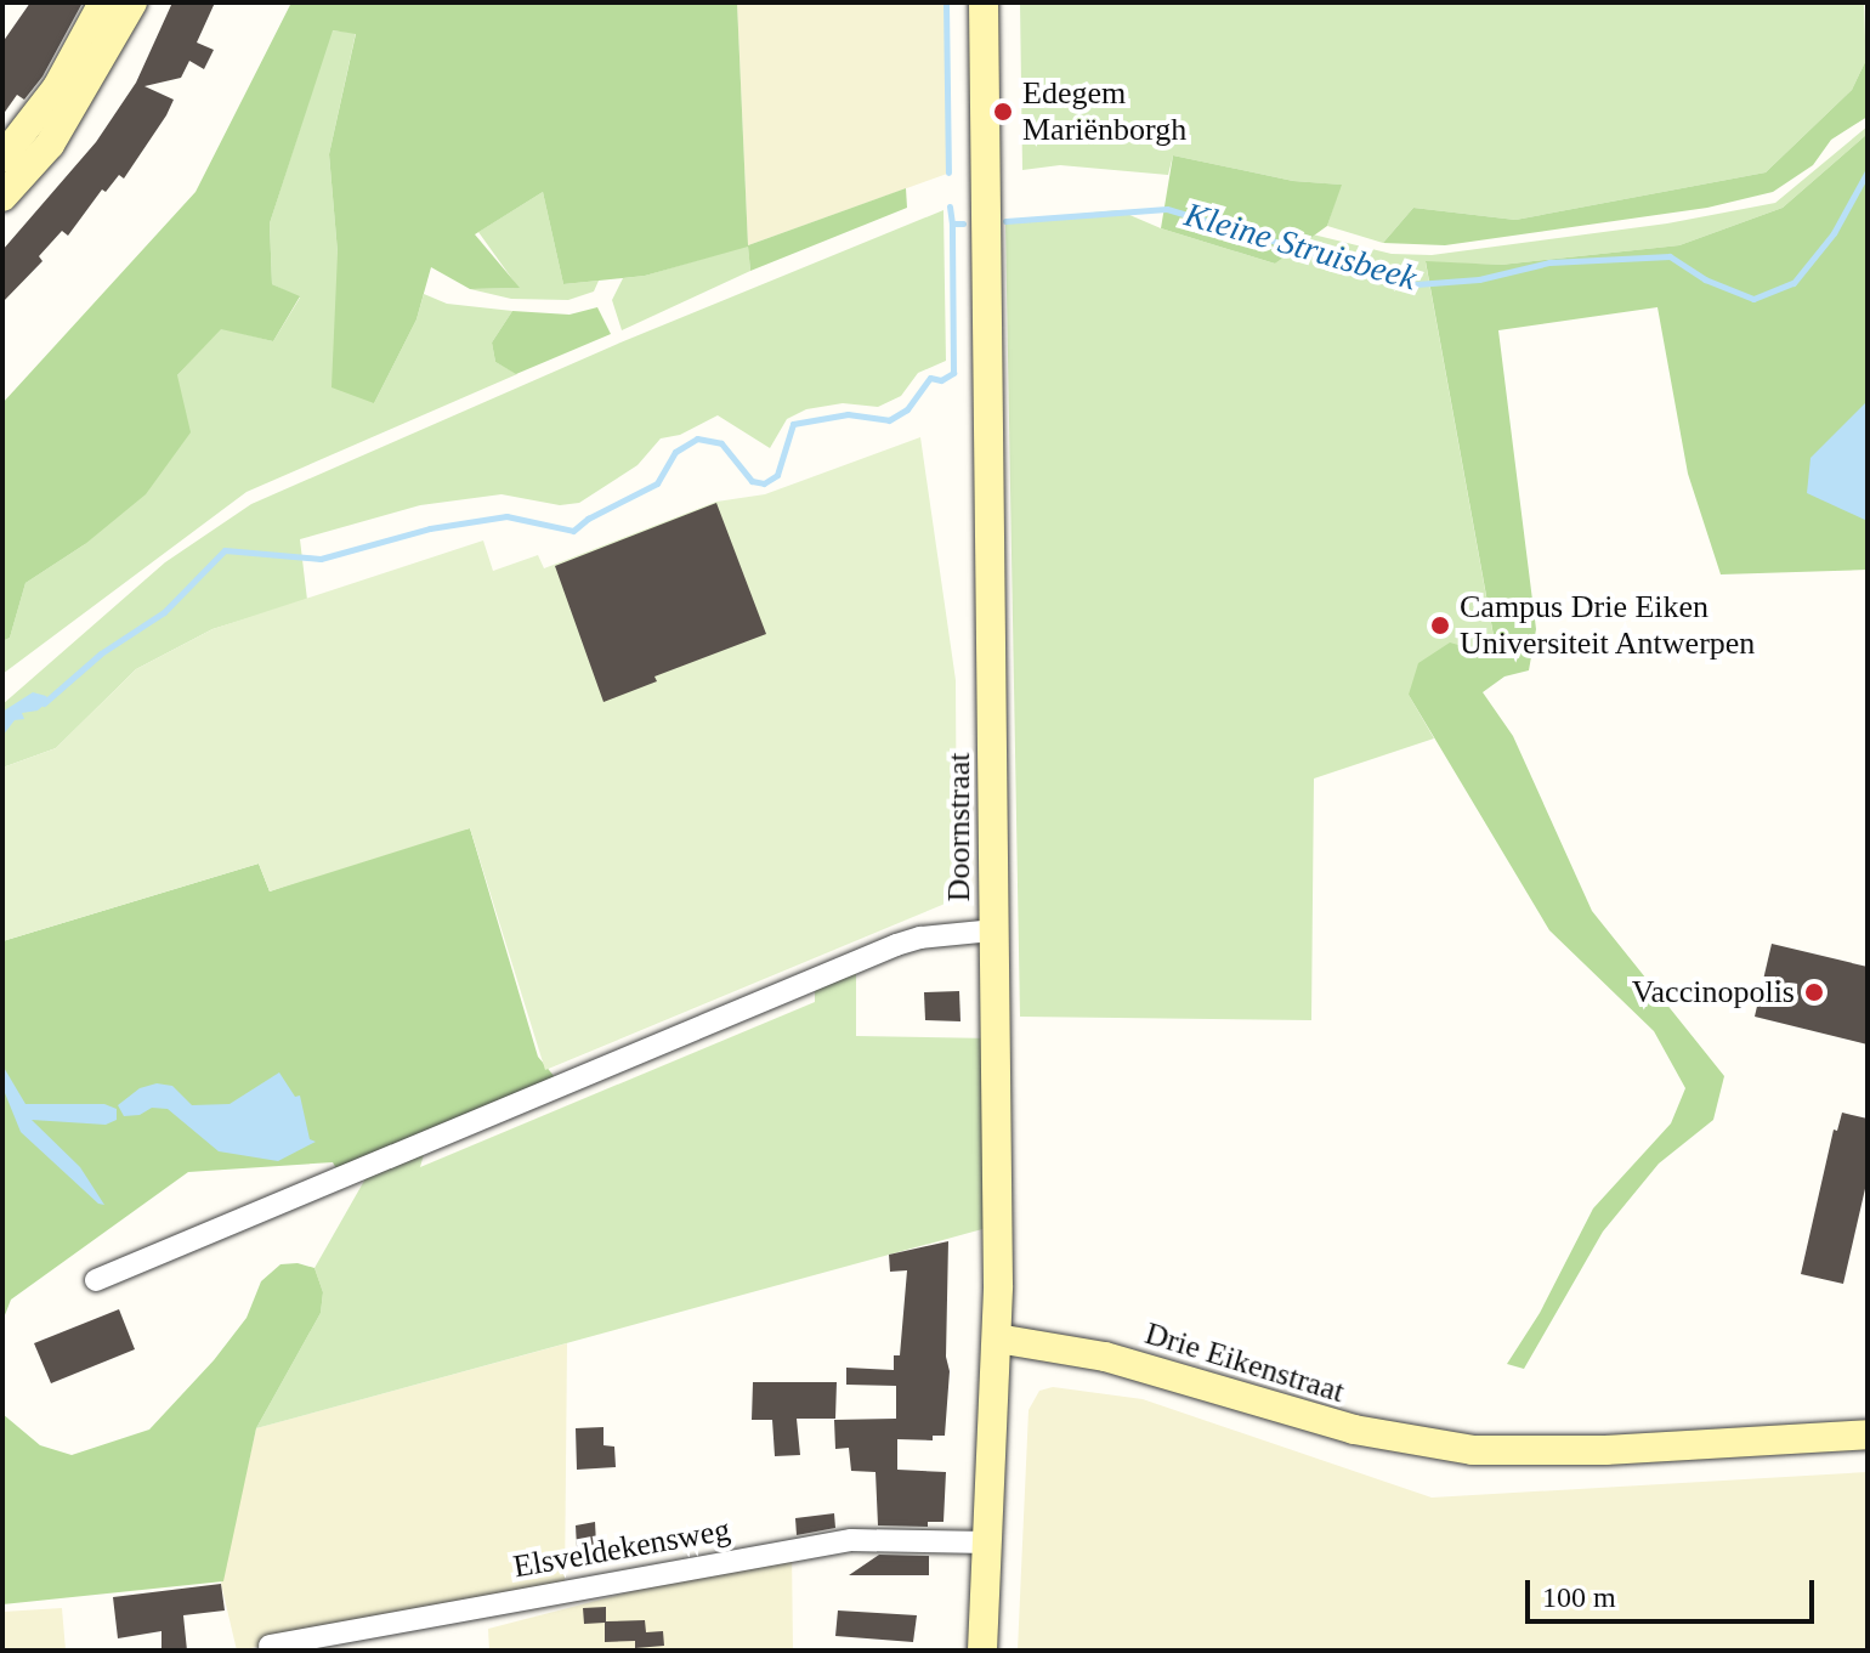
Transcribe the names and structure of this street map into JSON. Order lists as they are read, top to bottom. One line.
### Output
{"streets":{"street":["Doornstraat","Drie Eikenstraat","Elsveldekensweg"]},"crossings":[["Doornstraat","Drie Eikenstraat"],["Doornstraat","Elsveldekensweg"]],"water":["Kleine Struisbeek"],"places":["Edegem Mariënborgh","Campus Drie Eiken Universiteit Antwerpen","Vaccinopolis"],"scale_bar":"100 m"}
